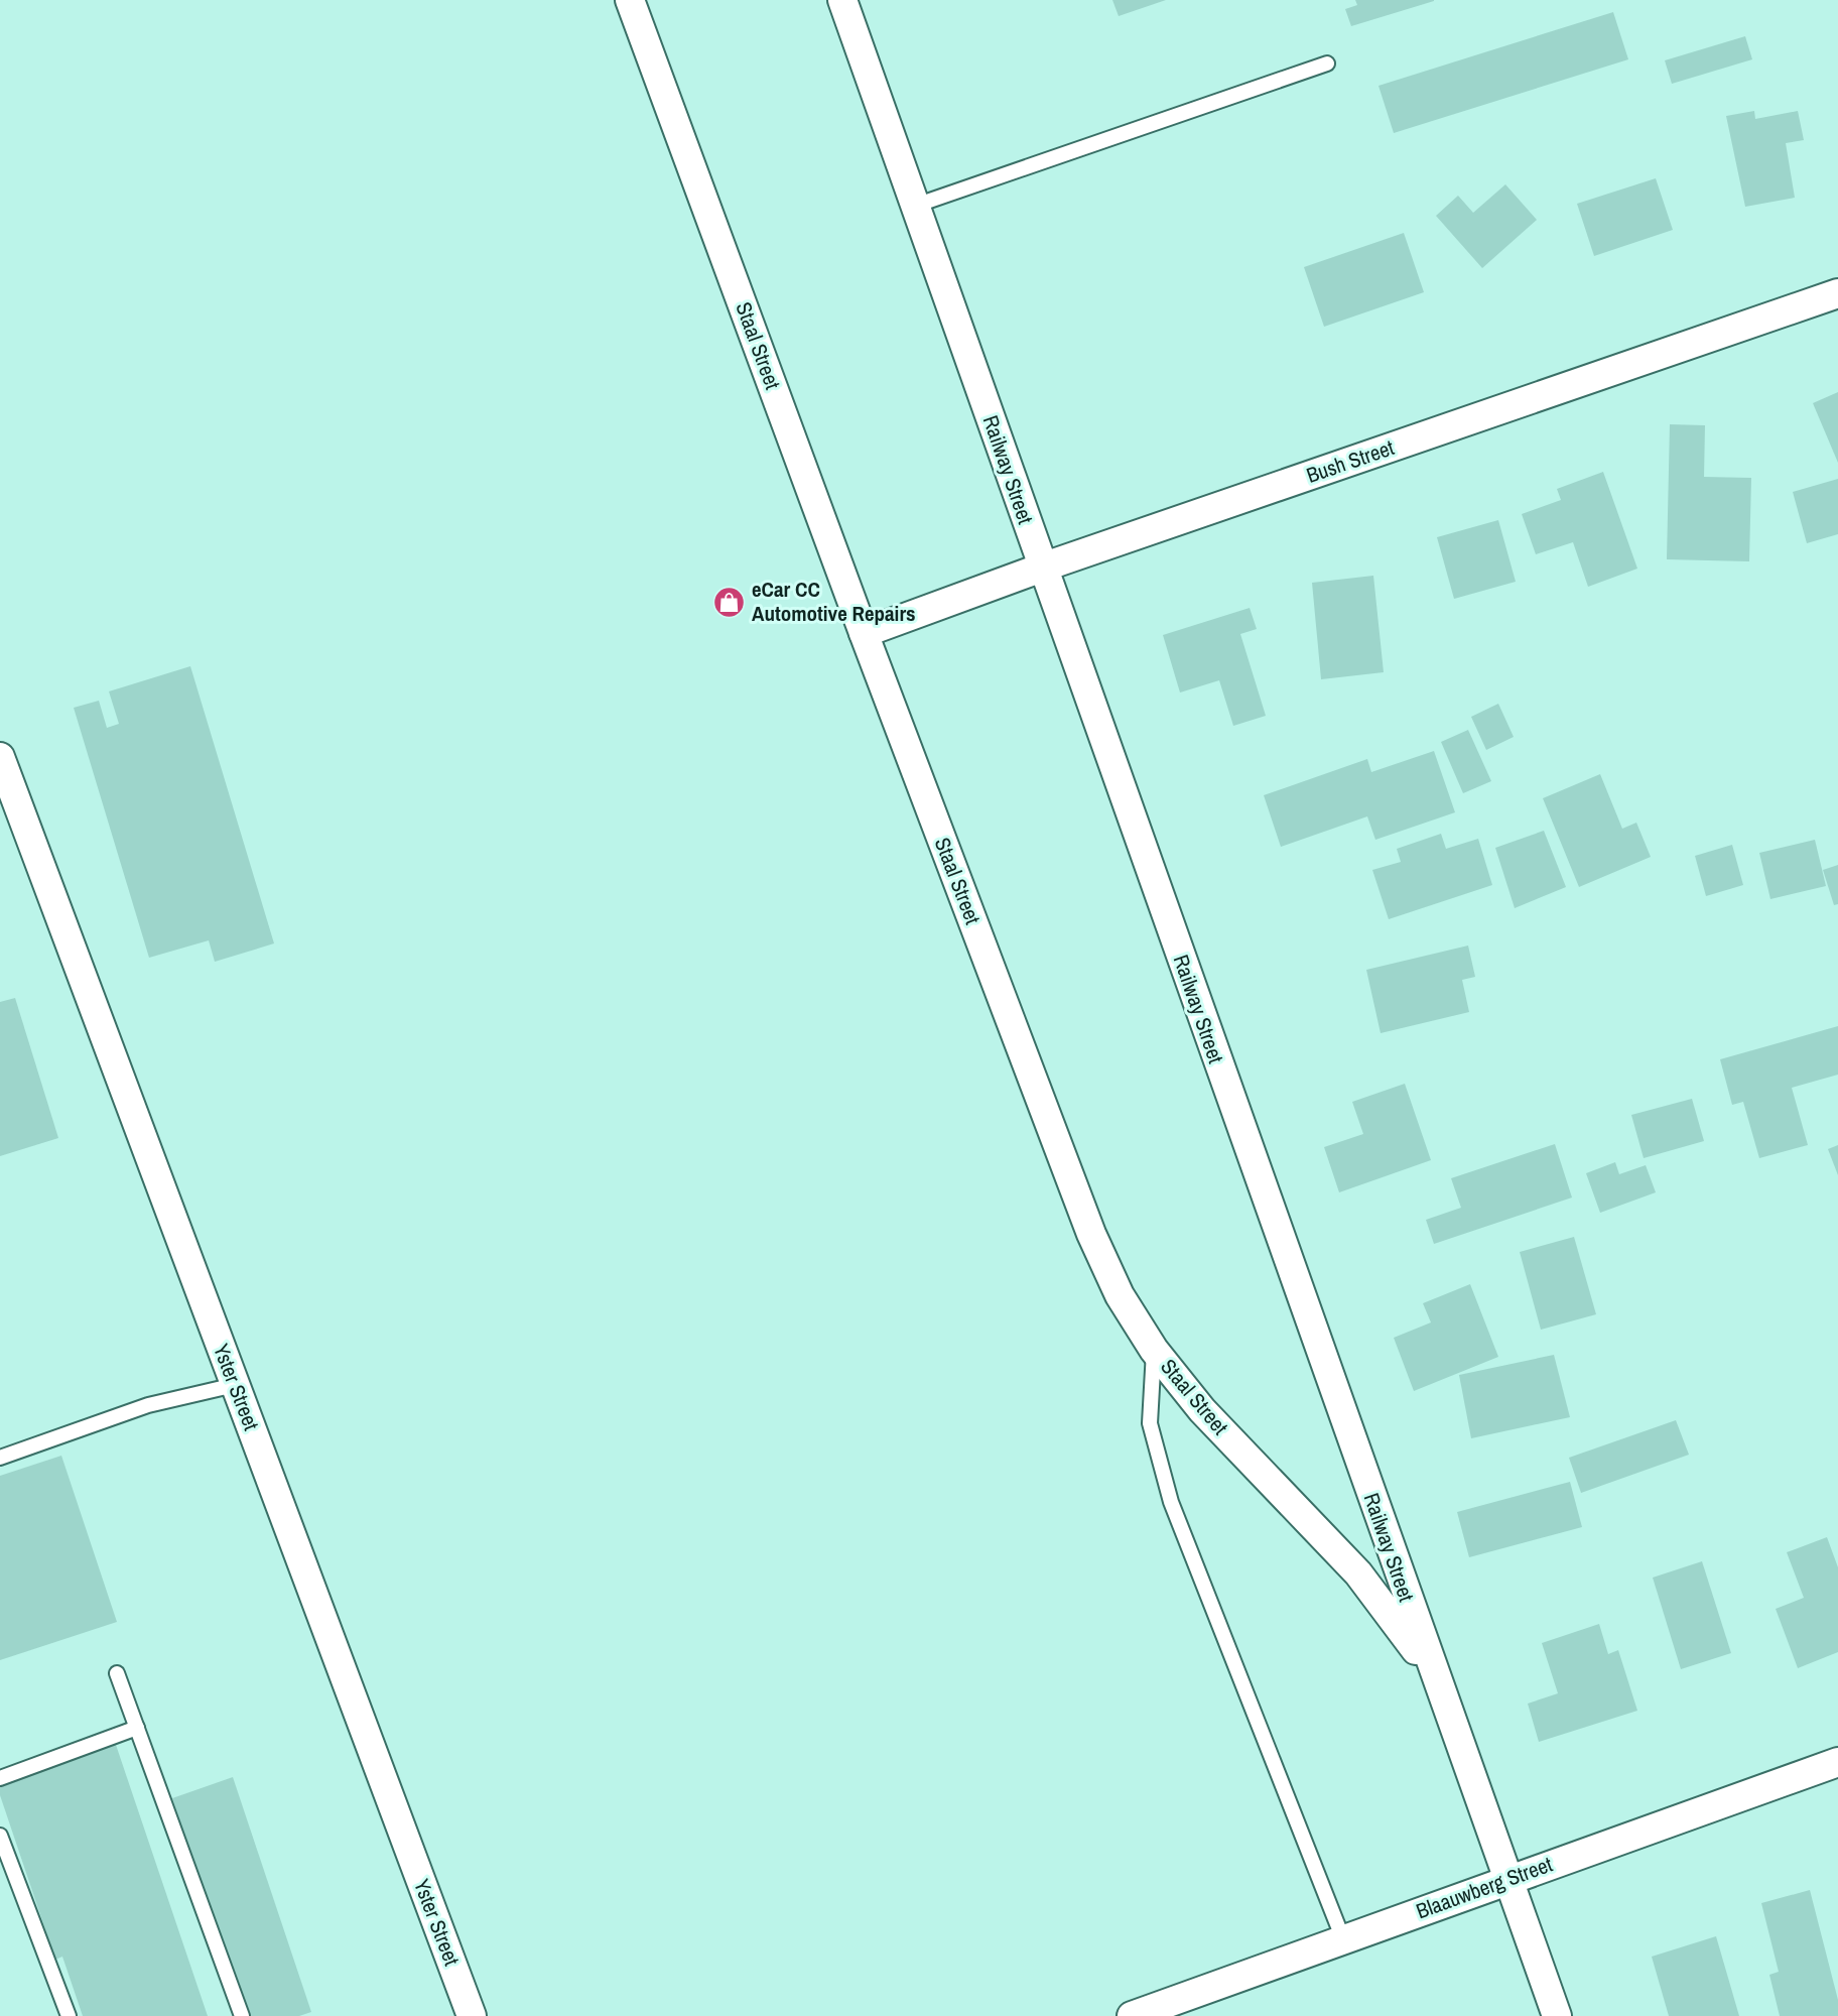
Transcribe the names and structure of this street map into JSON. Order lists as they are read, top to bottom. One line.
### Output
{"streets":{"street":["Staal Street","Bush Street","Railway Street","Yster Street","Blaauwberg Street"]},"crossings":[["Staal Street","Bush Street"],["Staal Street","Railway Street"],["Bush Street","Railway Street"],["Railway Street","Blaauwberg Street"]],"places":{"shop":["eCar CC Automotive Repairs"]}}
